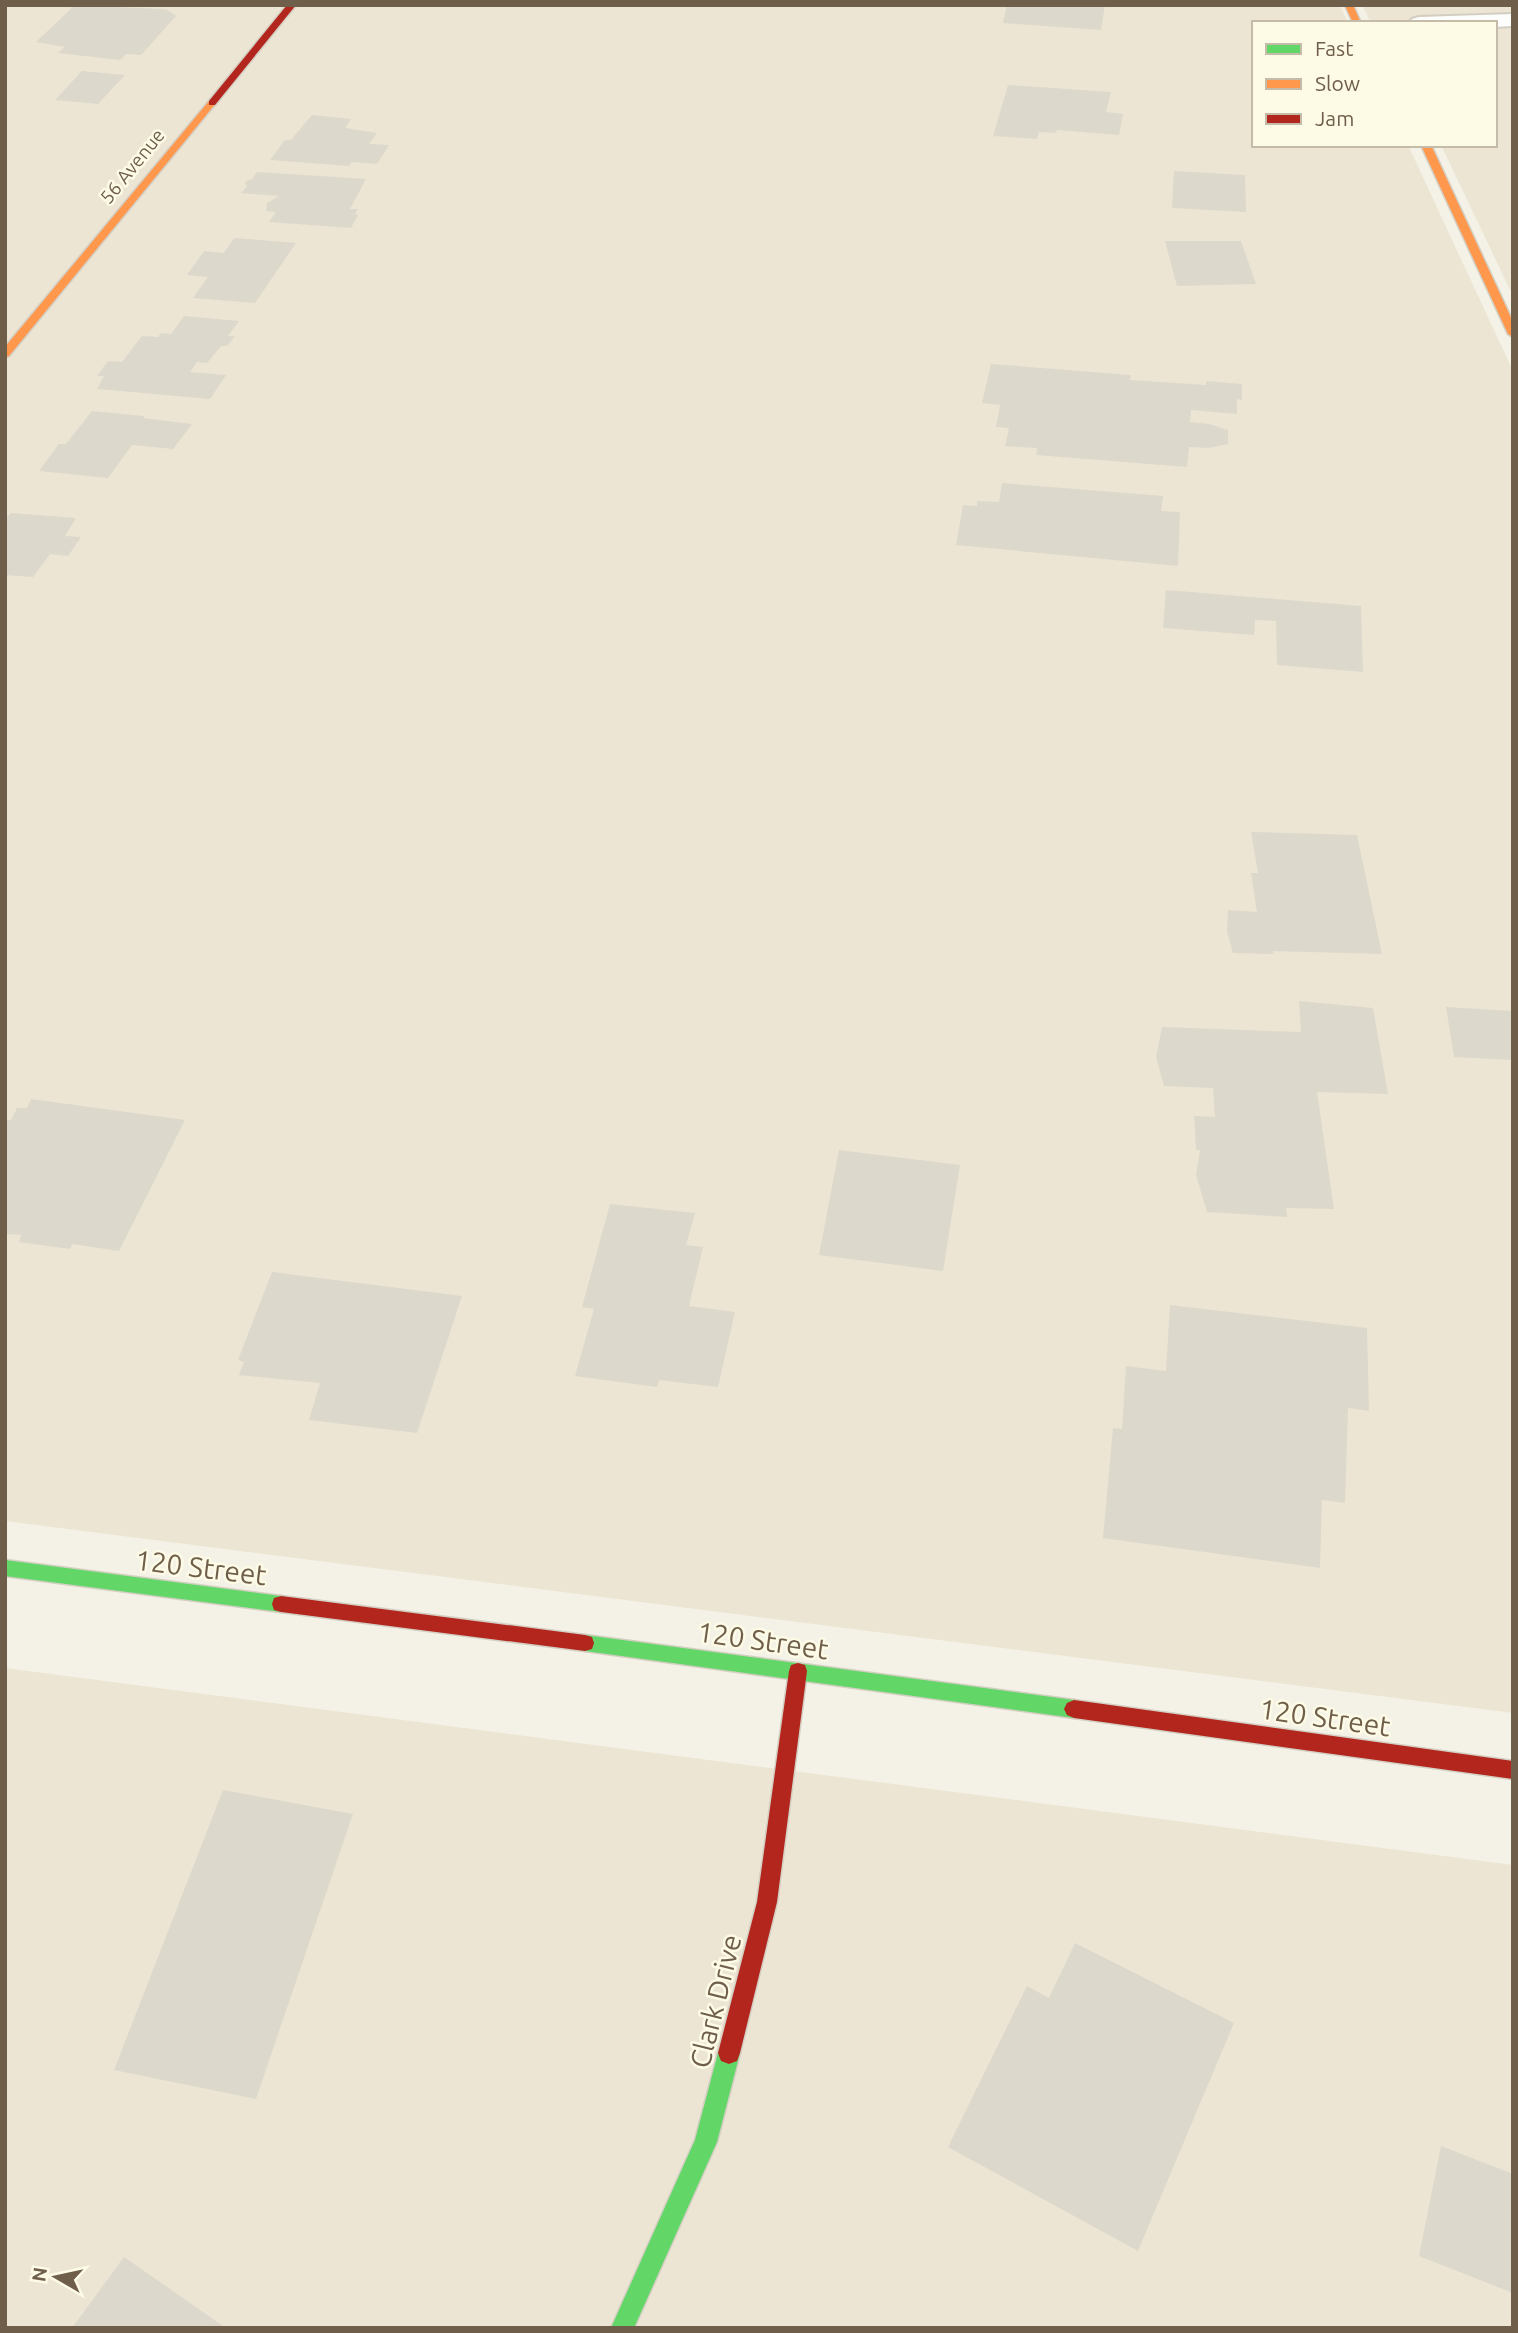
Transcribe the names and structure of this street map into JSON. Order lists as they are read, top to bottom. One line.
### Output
{"streets":{"street":["56 Avenue","120 Street","Clark Drive"]},"crossings":[["120 Street","Clark Drive"]],"legend":["Fast","Slow","Jam"],"north":"left"}
